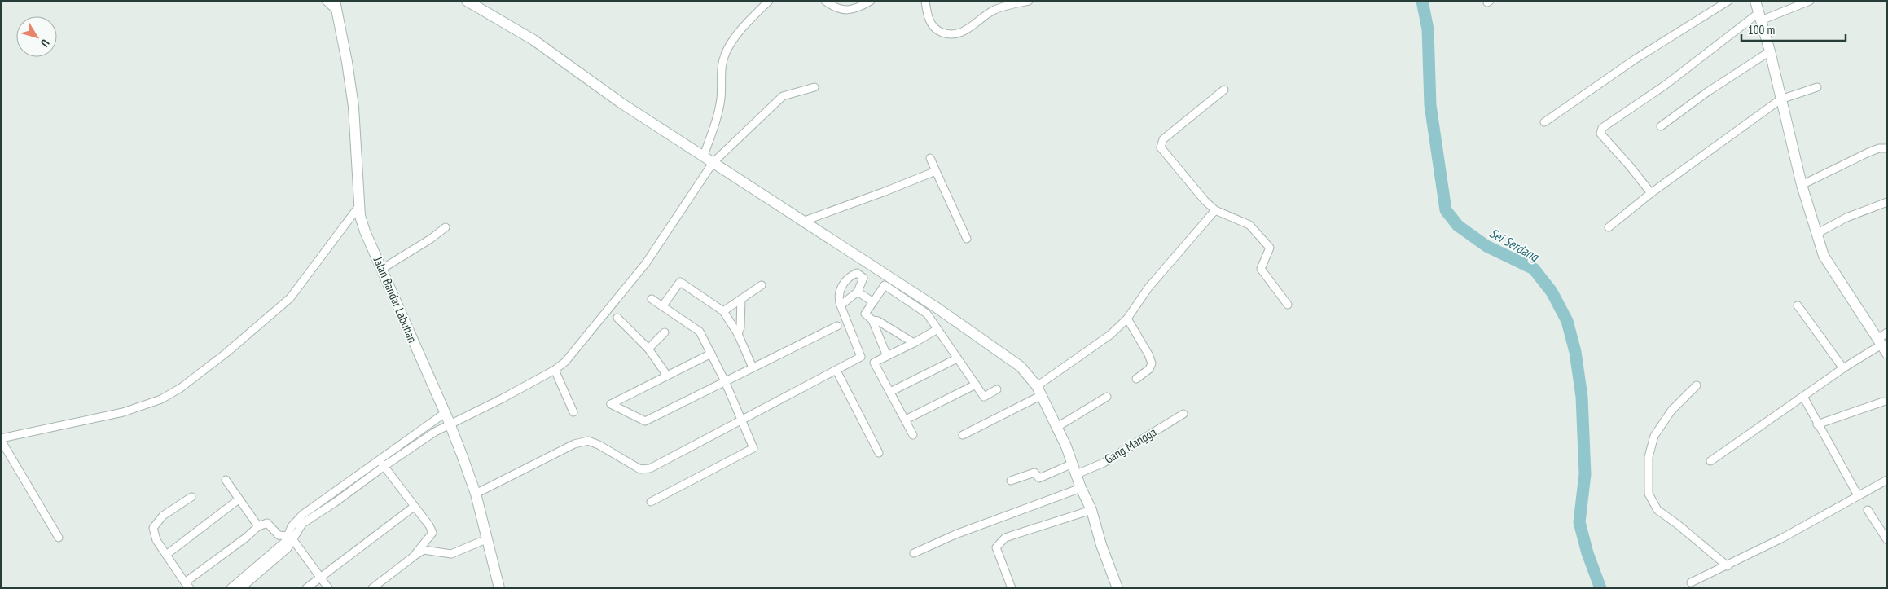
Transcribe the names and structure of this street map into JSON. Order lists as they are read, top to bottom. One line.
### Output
{"streets":{"main road":["Jalan Bandar Labuhan"],"street":["Gang Mangga"]},"water":["Sei Serdang"],"scale_bar":"100 m","north":"bottom right"}
